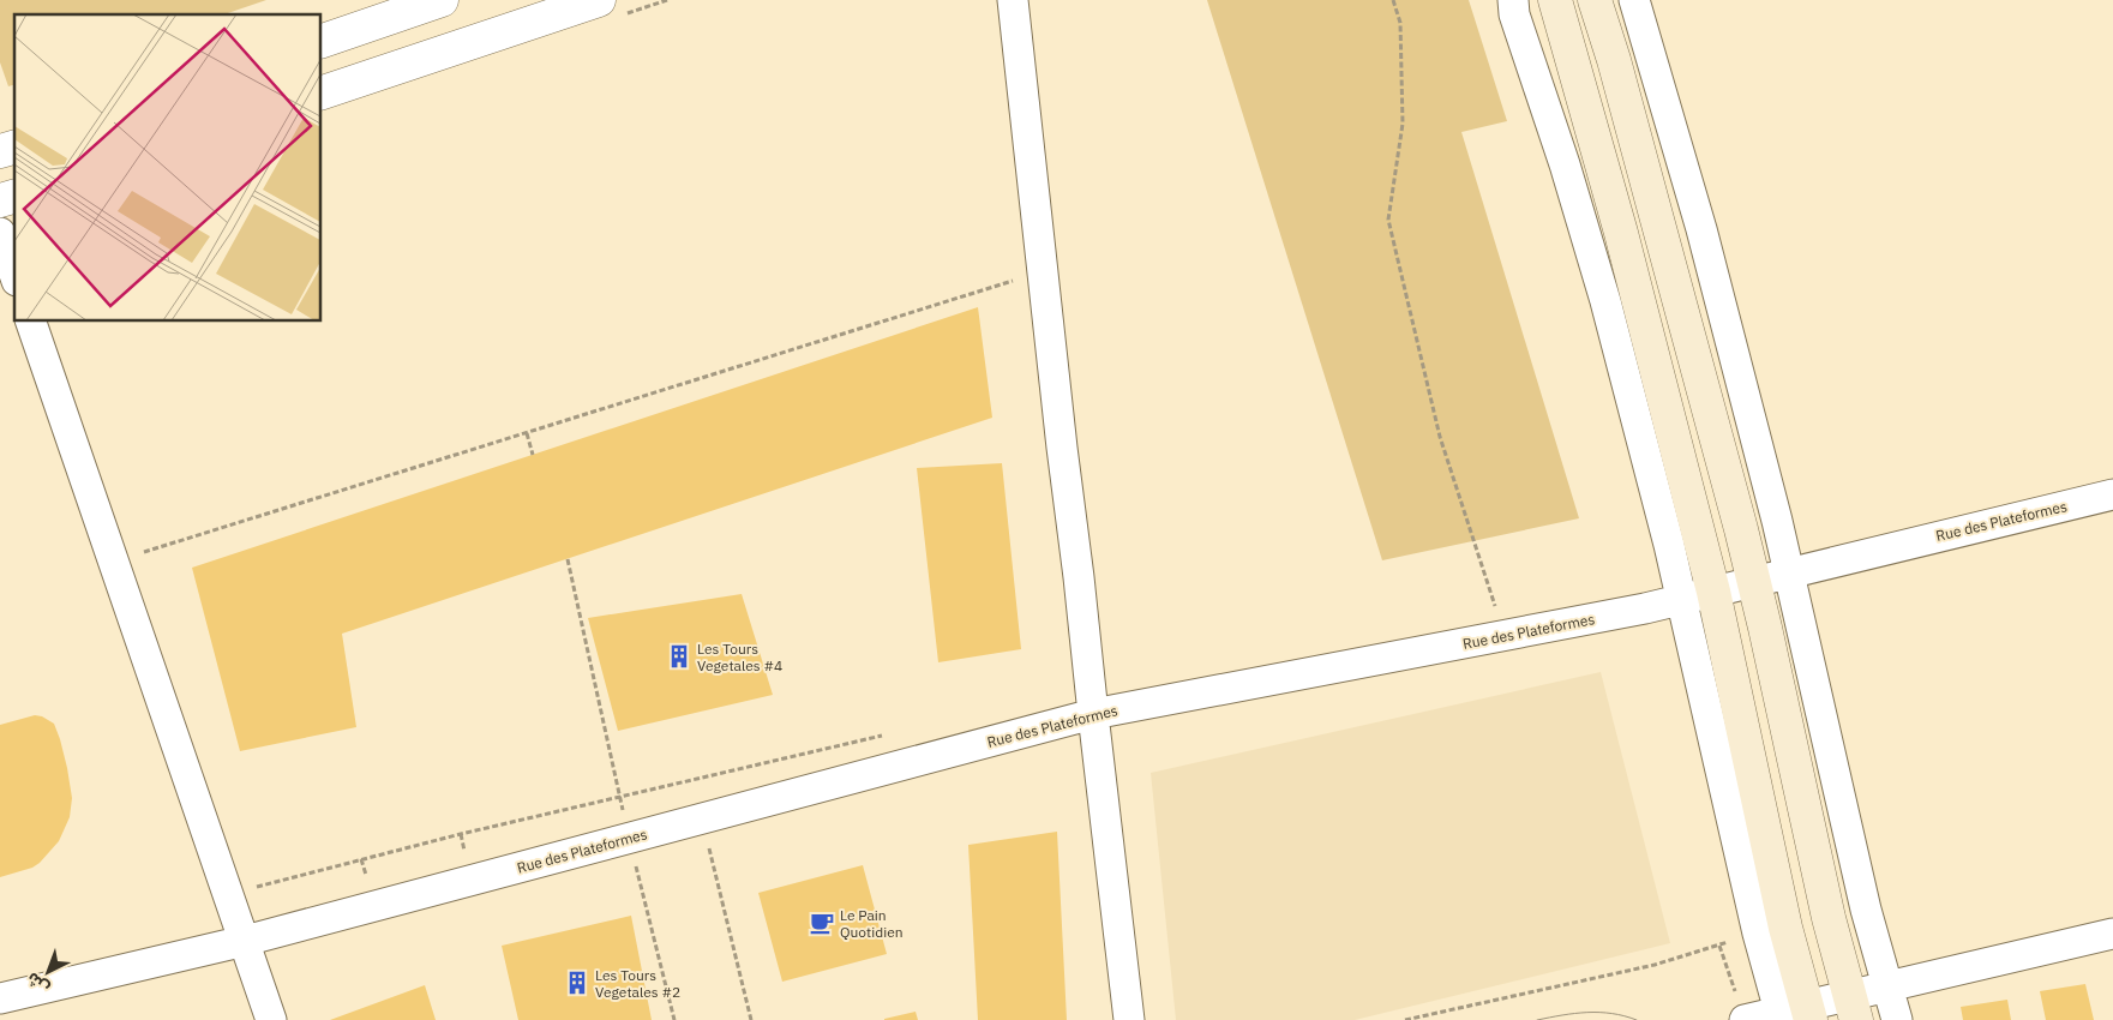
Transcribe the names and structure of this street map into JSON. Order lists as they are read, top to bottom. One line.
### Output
{"streets":{"street":["Rue des Plateformes"]},"places":{"building":["Les Tours Vegetales #4","Les Tours Vegetales #2"],"cafe":["Le Pain Quotidien"]},"north":"bottom left"}
